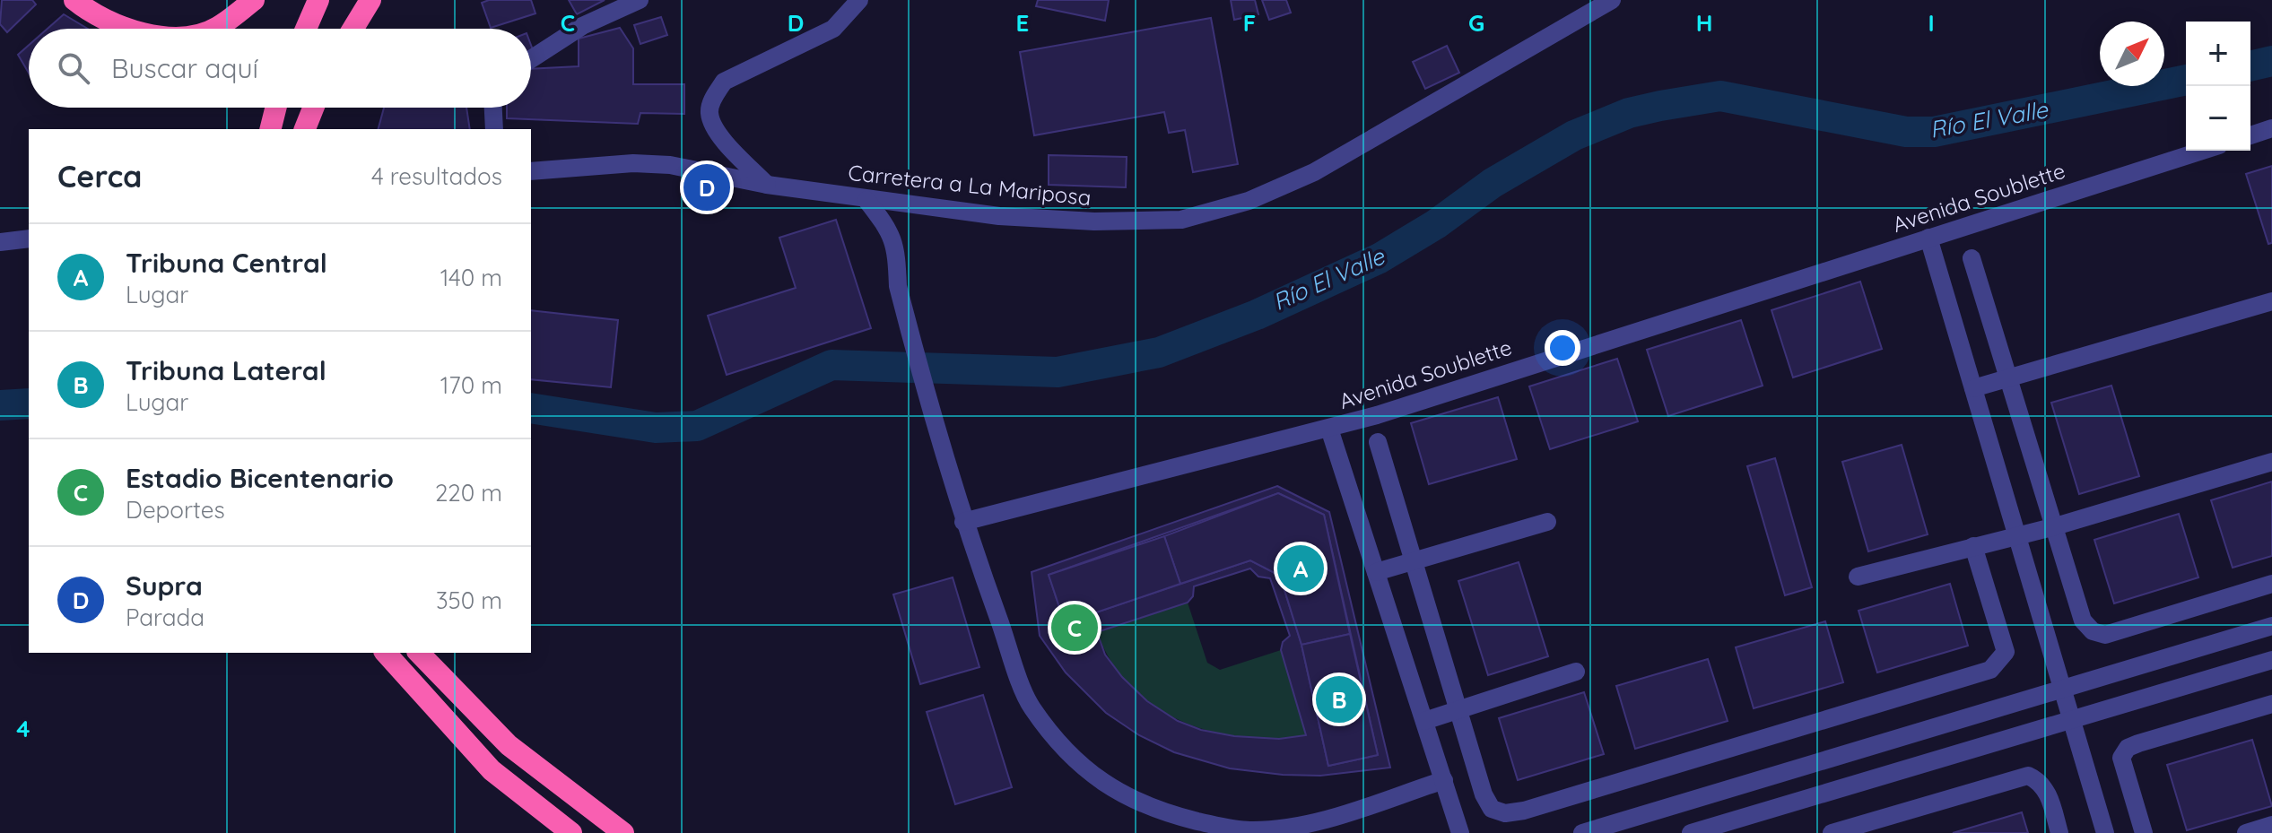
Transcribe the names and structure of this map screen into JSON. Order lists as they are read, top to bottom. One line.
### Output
{"streets":{"street":["Carretera a La Mariposa","Avenida Soublette"]},"water":["Río El Valle"],"north":"top right","page":{"map_buttons":["+","−"],"search":"Buscar aquí","heading":["Cerca","4 resultados"],"pins":["D","A","C","B"],"list":[{"mark":"A","name":"Tribuna Central","note":"Lugar","value":"140 m"},{"mark":"B","name":"Tribuna Lateral","note":"Lugar","value":"170 m"},{"mark":"C","name":"Estadio Bicentenario","note":"Deportes","value":"220 m"},{"mark":"D","name":"Supra","note":"Parada","value":"350 m"}]},"grid":{"columns":["C","D","E","F","G","H","I"],"rows":["4"]}}
